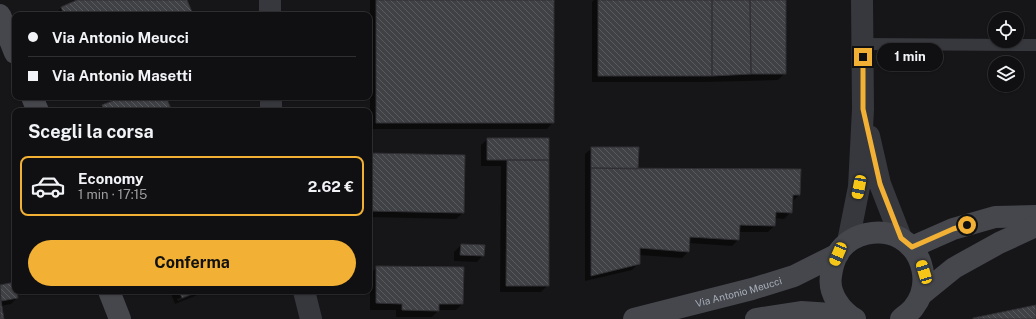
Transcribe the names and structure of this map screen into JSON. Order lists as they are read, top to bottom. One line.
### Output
{"streets":{"street":["Via Antonio Meucci"]},"page":{"banner":["Via Antonio Meucci","Via Antonio Masetti"],"bubble":"1 min","heading":"Scegli la corsa","list":[{"name":"Economy","note":"1 min · 17:15","value":"2.62 €"}],"buttons":"Conferma"}}
